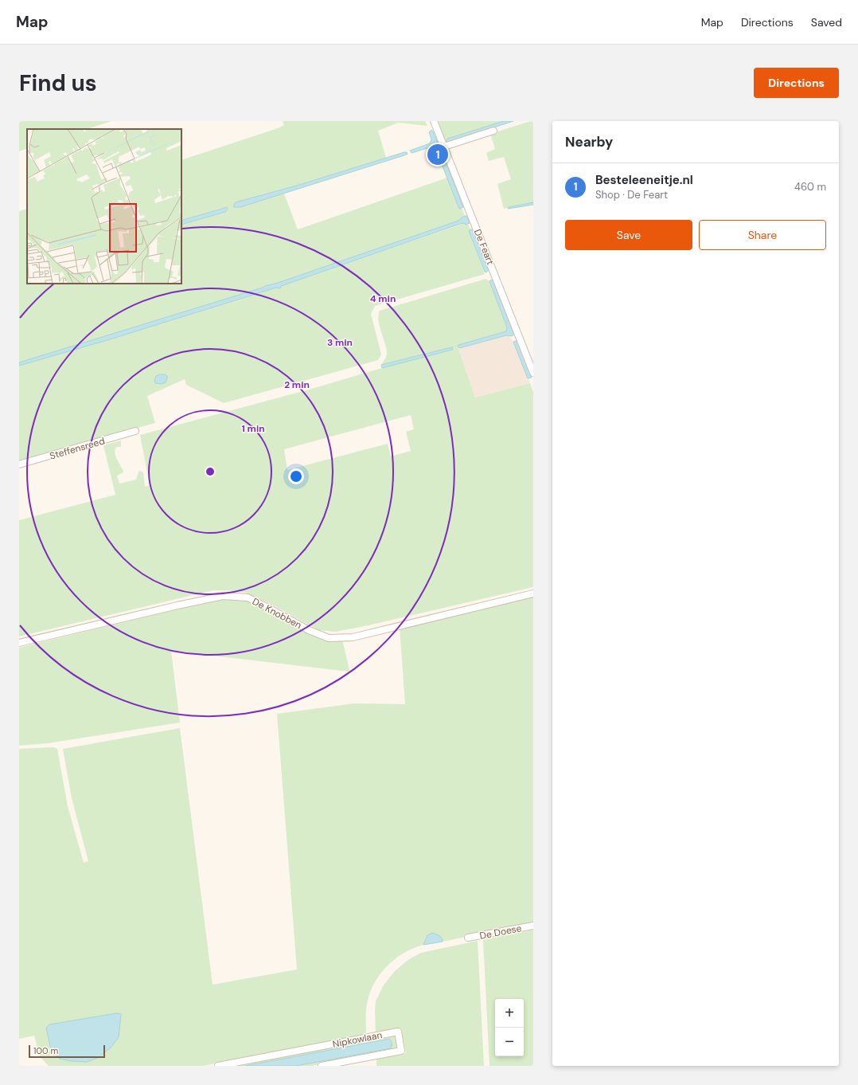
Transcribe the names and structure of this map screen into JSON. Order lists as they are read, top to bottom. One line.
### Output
{"streets":{"street":["De Feart","Steffensreed","De Knobben","De Doese","Nipkowlaan"]},"scale_bar":"100 m","page":{"header":"Map","nav":["Map","Directions","Saved"],"buttons":["Directions",["Save","Share"]],"title":"Find us","heading":"Nearby","pins":"1","list":[{"mark":"1","name":"Besteleeneitje.nl","note":"Shop · De Feart","value":"460 m"}],"map_buttons":["+","−"],"scale":"100 m"},"rings":["4 min","3 min","2 min","1 min"]}
